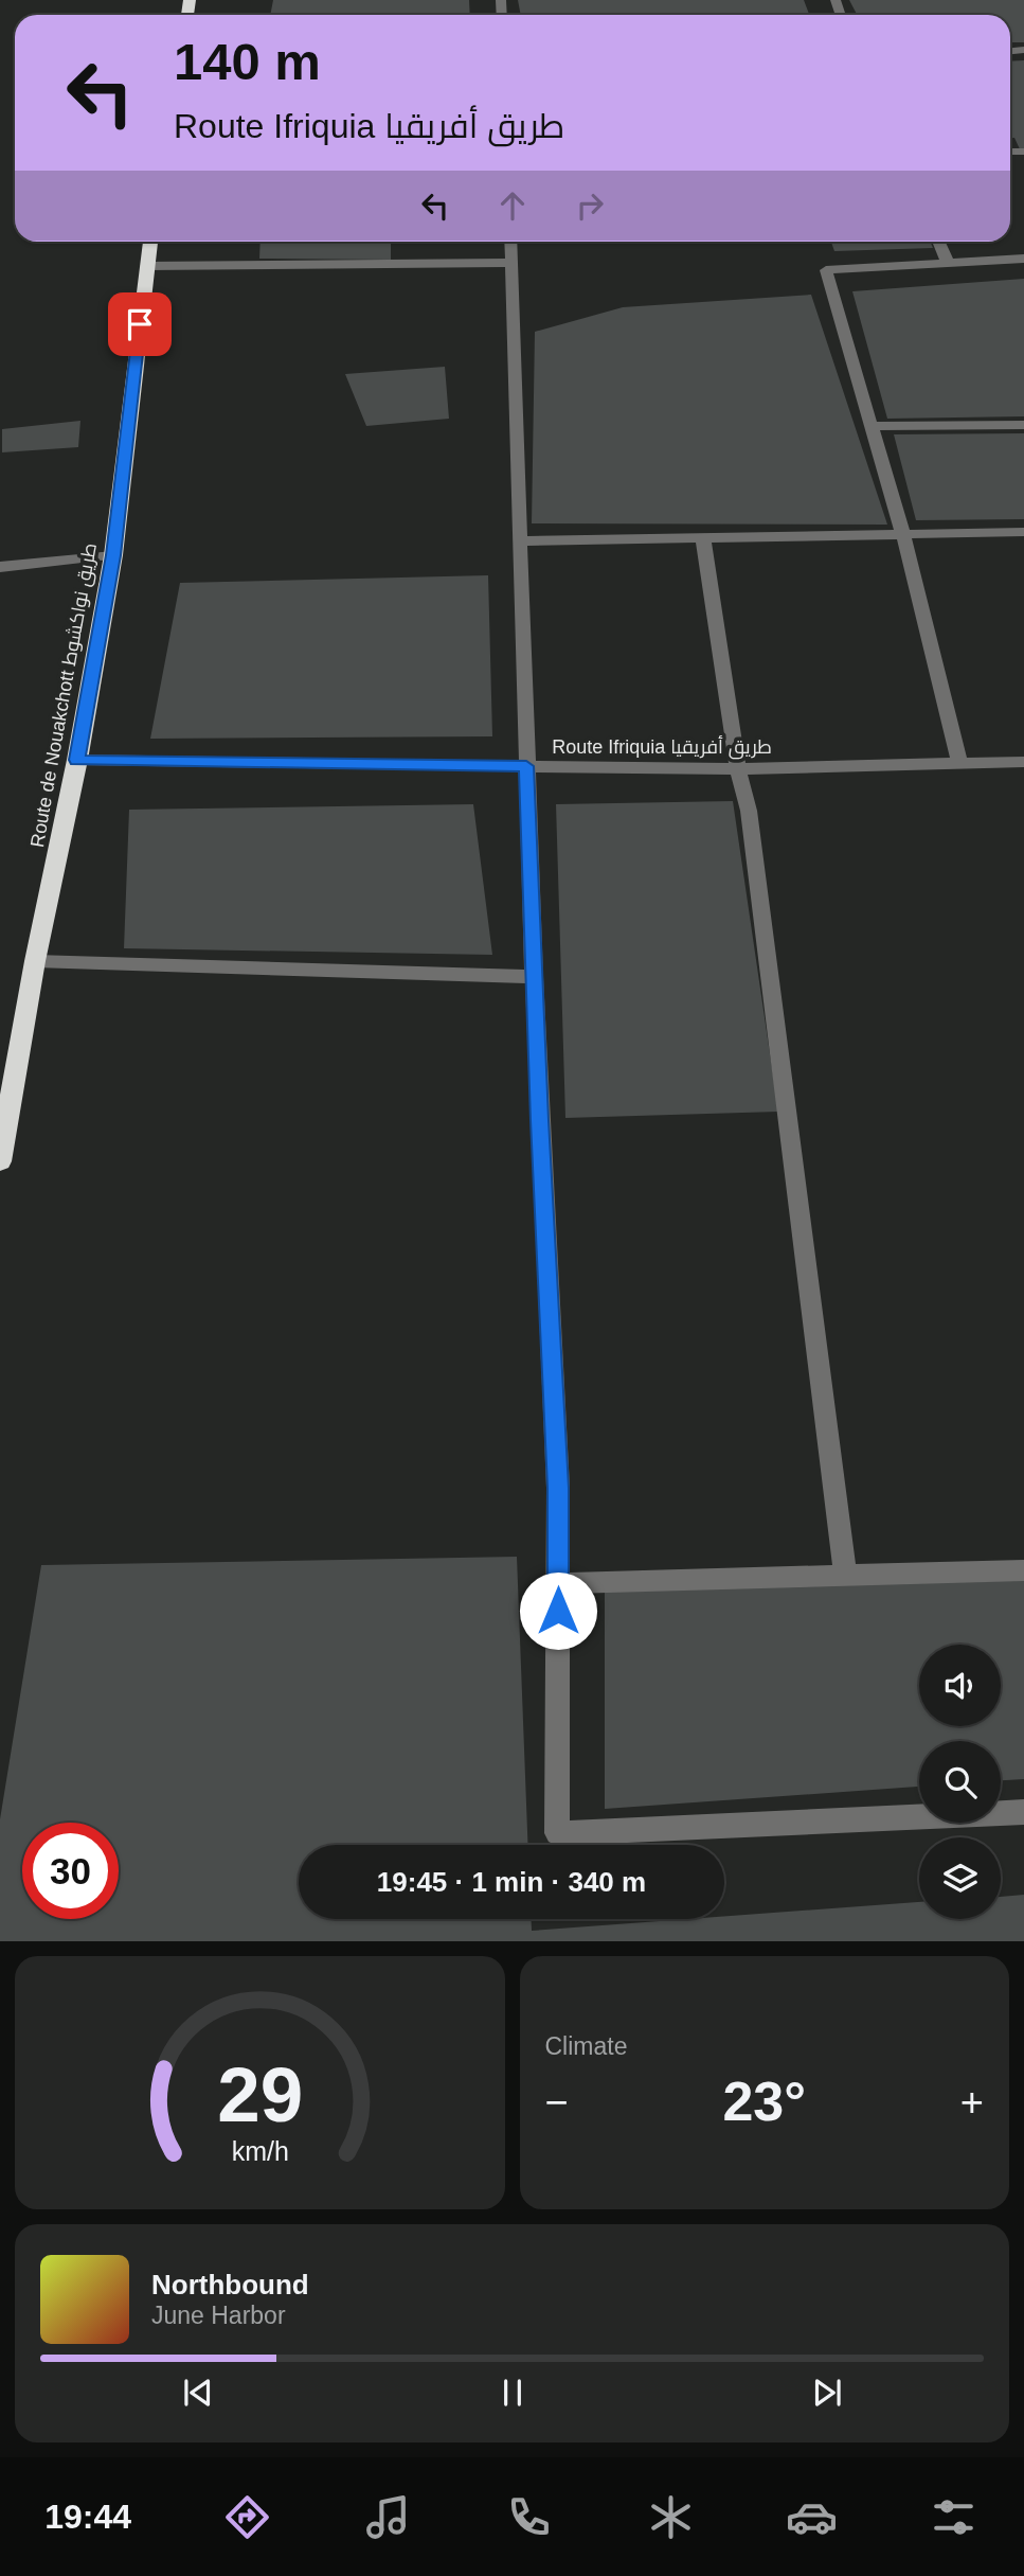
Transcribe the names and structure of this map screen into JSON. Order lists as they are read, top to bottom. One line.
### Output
{"streets":{"highway":["Route de Nouakchott طريق نواكشوط"],"street":["Route Ifriquia طريق أفريقيا"]},"crossings":[["Route de Nouakchott طريق نواكشوط","Route Ifriquia طريق أفريقيا"]],"page":{"turn":["140 m","Route Ifriquia طريق أفريقيا"],"limit":"30","trip":"19:45 · 1 min · 340 m","tile":"Climate","heat":["−","23°","+"],"song":["Northbound","June Harbor"],"tabs":"19:44","gauge":["29","km/h"]}}
